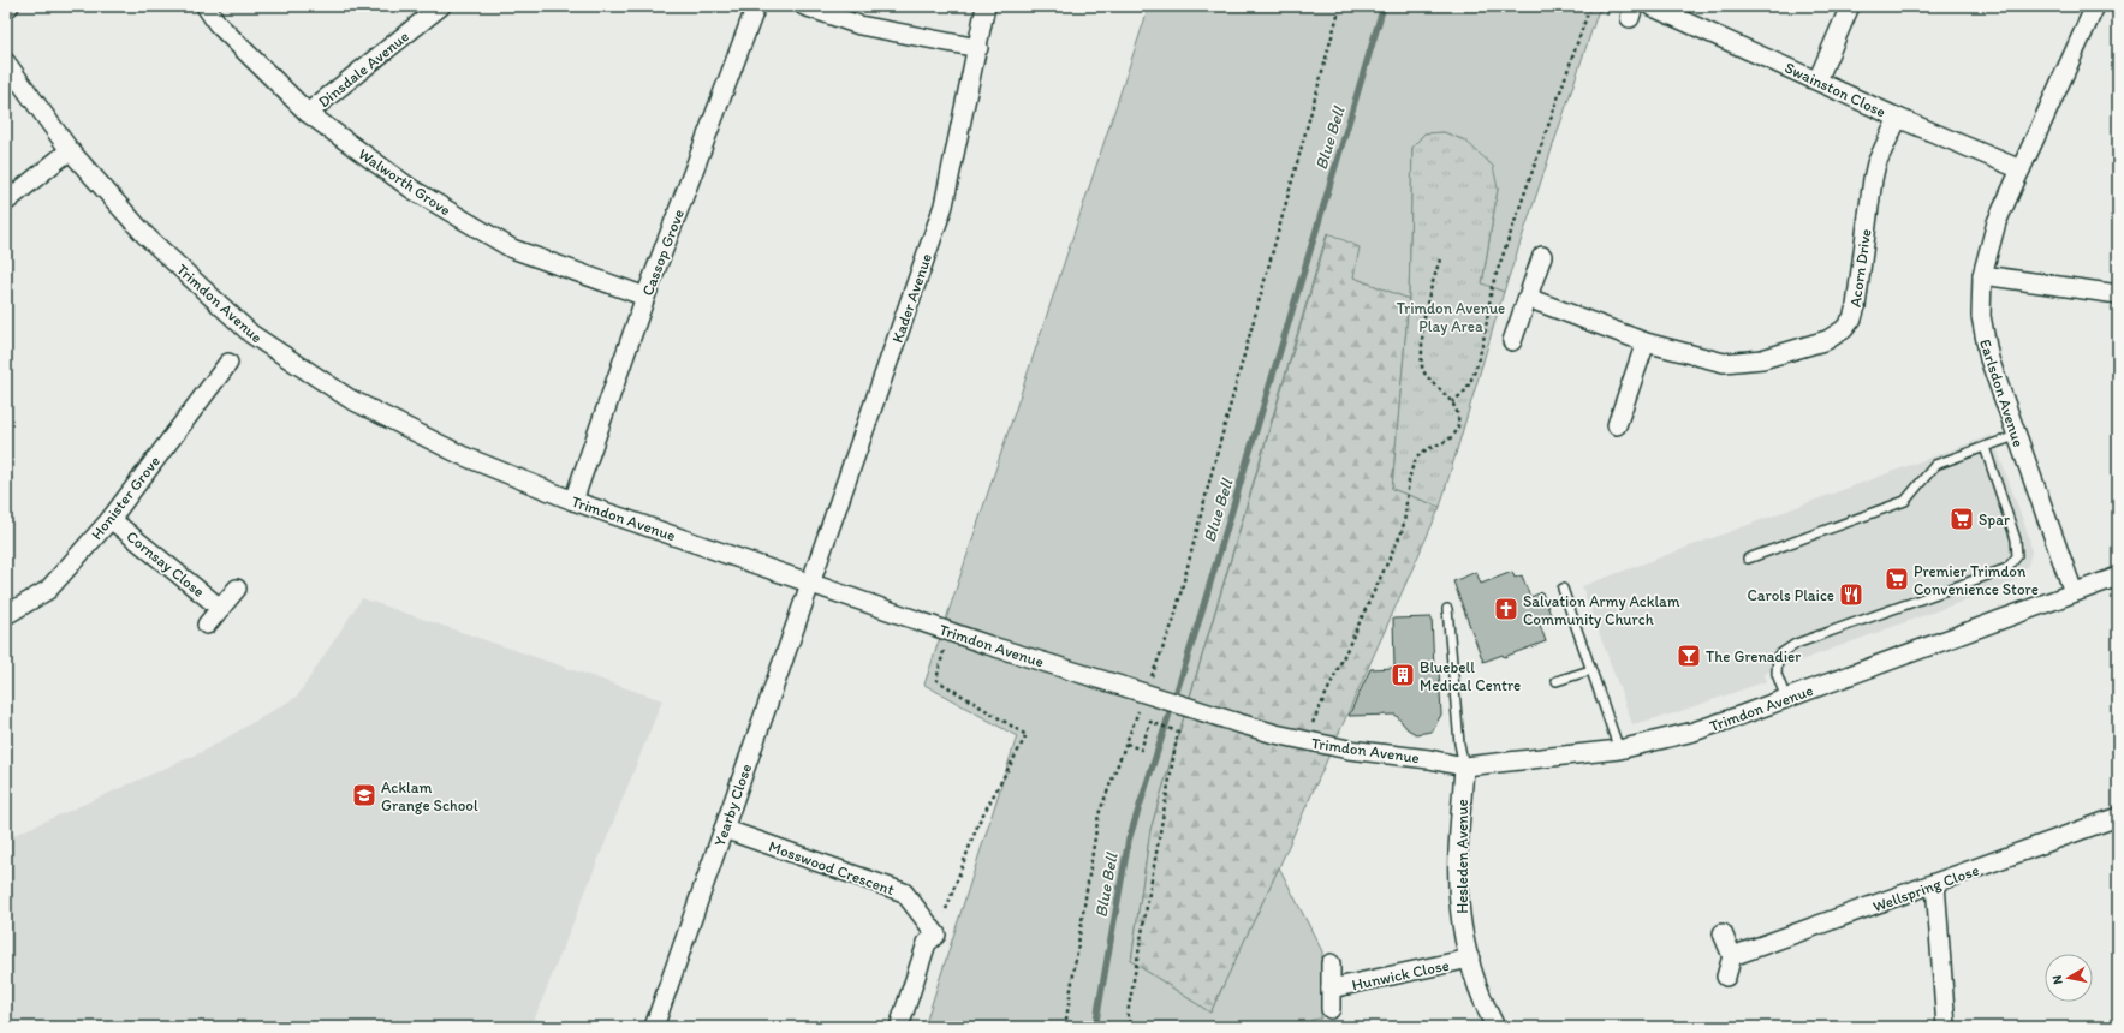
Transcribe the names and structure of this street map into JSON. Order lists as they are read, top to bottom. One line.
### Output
{"streets":{"street":["Dinsdale Avenue","Swainston Close","Walworth Grove","Cassop Grove","Acorn Drive","Kader Avenue","Trimdon Avenue","Earlsdon Avenue","Honister Grove","Cornsay Close","Yearby Close","Hesleden Avenue","Mosswood Crescent","Wellspring Close","Hunwick Close"]},"crossings":[["Dinsdale Avenue","Walworth Grove"],["Swainston Close","Acorn Drive"],["Swainston Close","Earlsdon Avenue"],["Walworth Grove","Cassop Grove"],["Cassop Grove","Trimdon Avenue"],["Kader Avenue","Trimdon Avenue"],["Kader Avenue","Yearby Close"],["Trimdon Avenue","Earlsdon Avenue"],["Trimdon Avenue","Yearby Close"],["Trimdon Avenue","Hesleden Avenue"],["Honister Grove","Cornsay Close"],["Yearby Close","Mosswood Crescent"],["Hesleden Avenue","Hunwick Close"]],"water":["Blue Bell"],"parks":["Trimdon Avenue Play Area"],"places":{"supermarket":["Spar","Premier Trimdon Convenience Store"],"restaurant":["Carols Plaice"],"church":["Salvation Army Acklam Community Church"],"bar":["The Grenadier"],"building":["Bluebell Medical Centre"],"school or university":["Acklam Grange School"]},"north":"left"}
